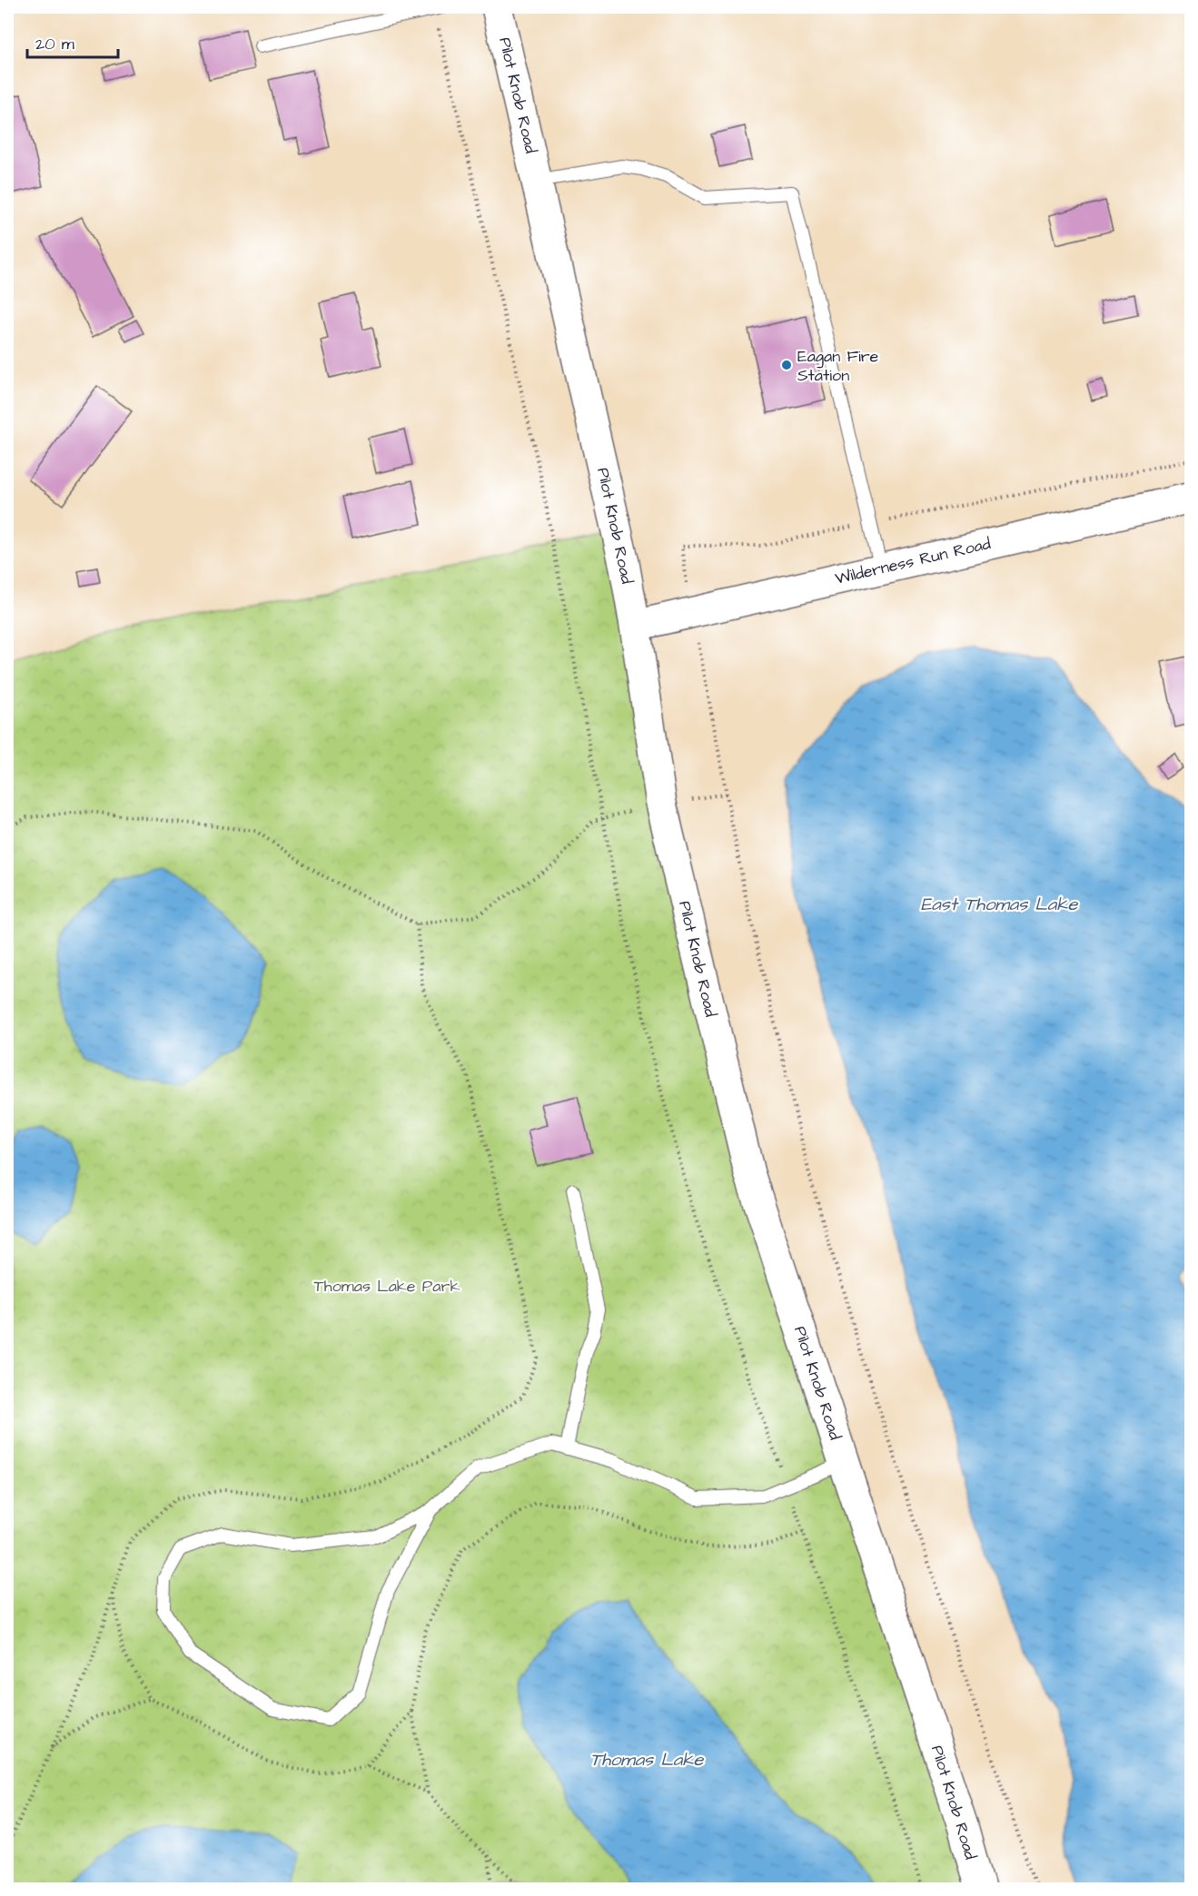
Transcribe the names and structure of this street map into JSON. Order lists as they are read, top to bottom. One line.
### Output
{"streets":{"main road":["Pilot Knob Road","Wilderness Run Road"]},"crossings":[["Pilot Knob Road","Wilderness Run Road"]],"water":["East Thomas Lake","Thomas Lake"],"parks":["Thomas Lake Park"],"places":["Eagan Fire Station"],"scale_bar":"20 m"}
